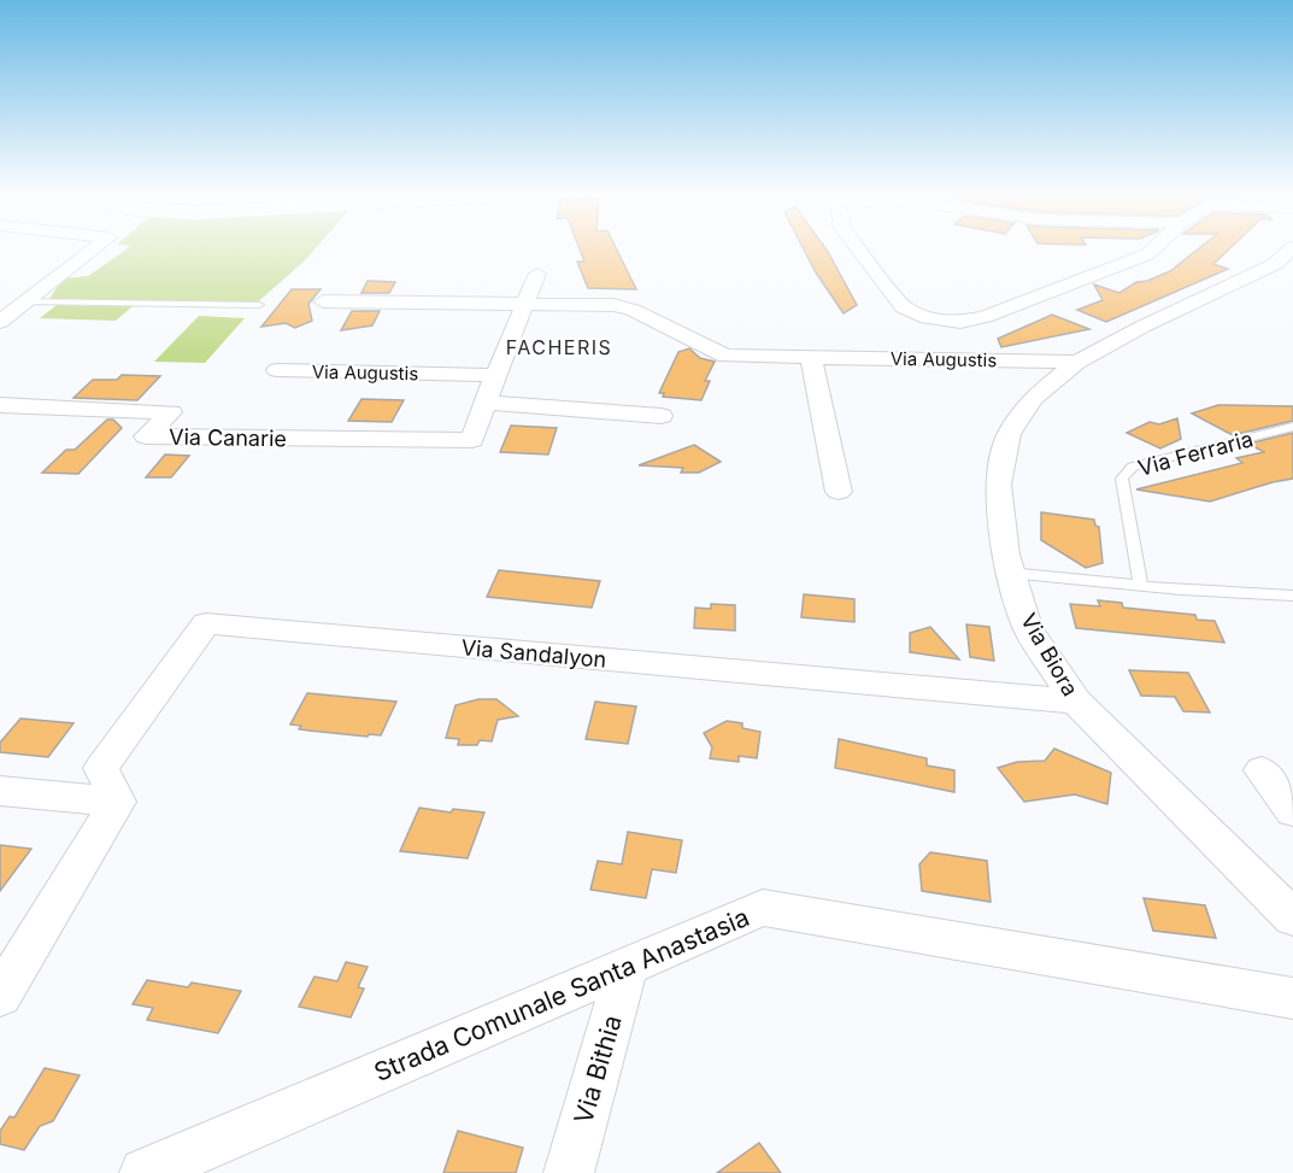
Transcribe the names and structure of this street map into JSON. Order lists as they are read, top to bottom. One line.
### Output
{"streets":{"street":["Via Augustis","Via Canarie","Via Sandalyon","Via Biora","Strada Comunale Santa Anastasia","Via Bithia"],"lane":["Via Ferraria"]},"crossings":[["Via Augustis","Via Biora"],["Via Sandalyon","Via Biora"],["Strada Comunale Santa Anastasia","Via Bithia"]],"districts":["FACHERIS"]}
